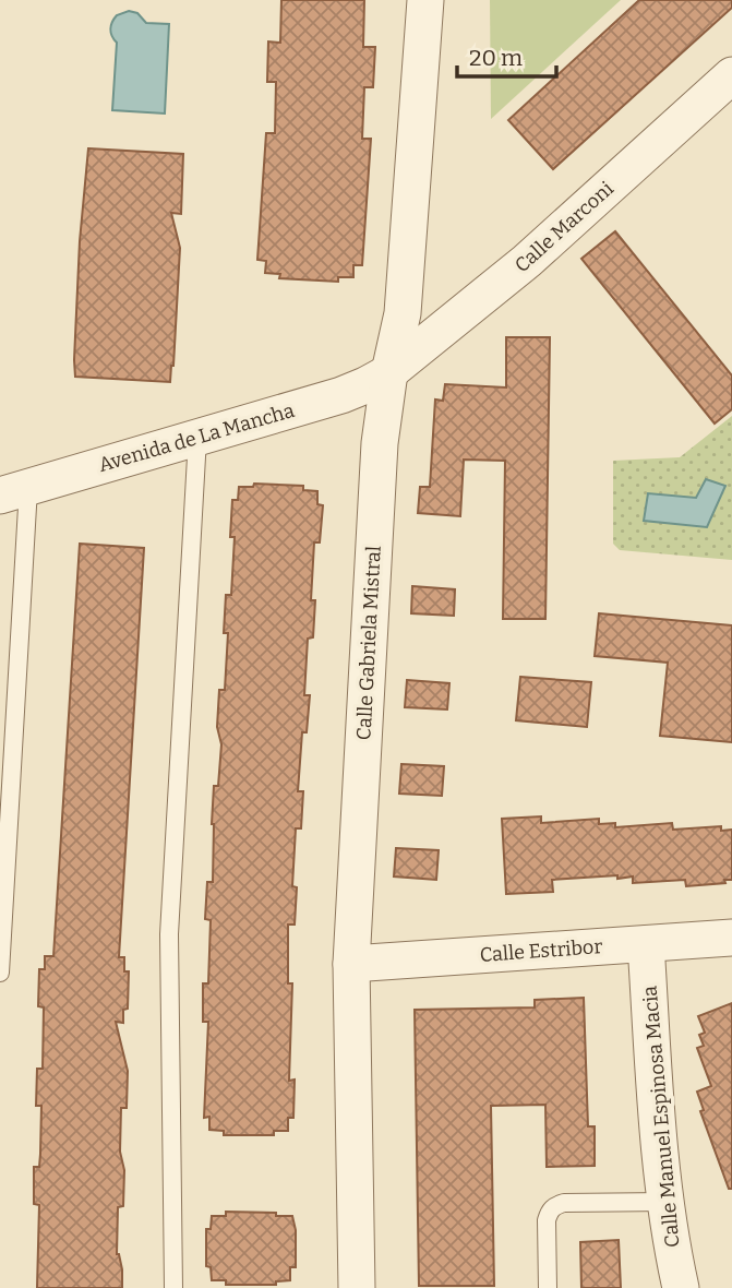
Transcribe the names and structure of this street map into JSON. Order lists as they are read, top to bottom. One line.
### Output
{"streets":{"street":["Calle Marconi","Avenida de La Mancha","Calle Gabriela Mistral","Calle Estribor","Calle Manuel Espinosa Macia"]},"crossings":[["Calle Marconi","Avenida de La Mancha"],["Calle Marconi","Calle Gabriela Mistral"],["Avenida de La Mancha","Calle Gabriela Mistral"],["Calle Gabriela Mistral","Calle Estribor"],["Calle Estribor","Calle Manuel Espinosa Macia"]],"scale_bar":"20 m"}
